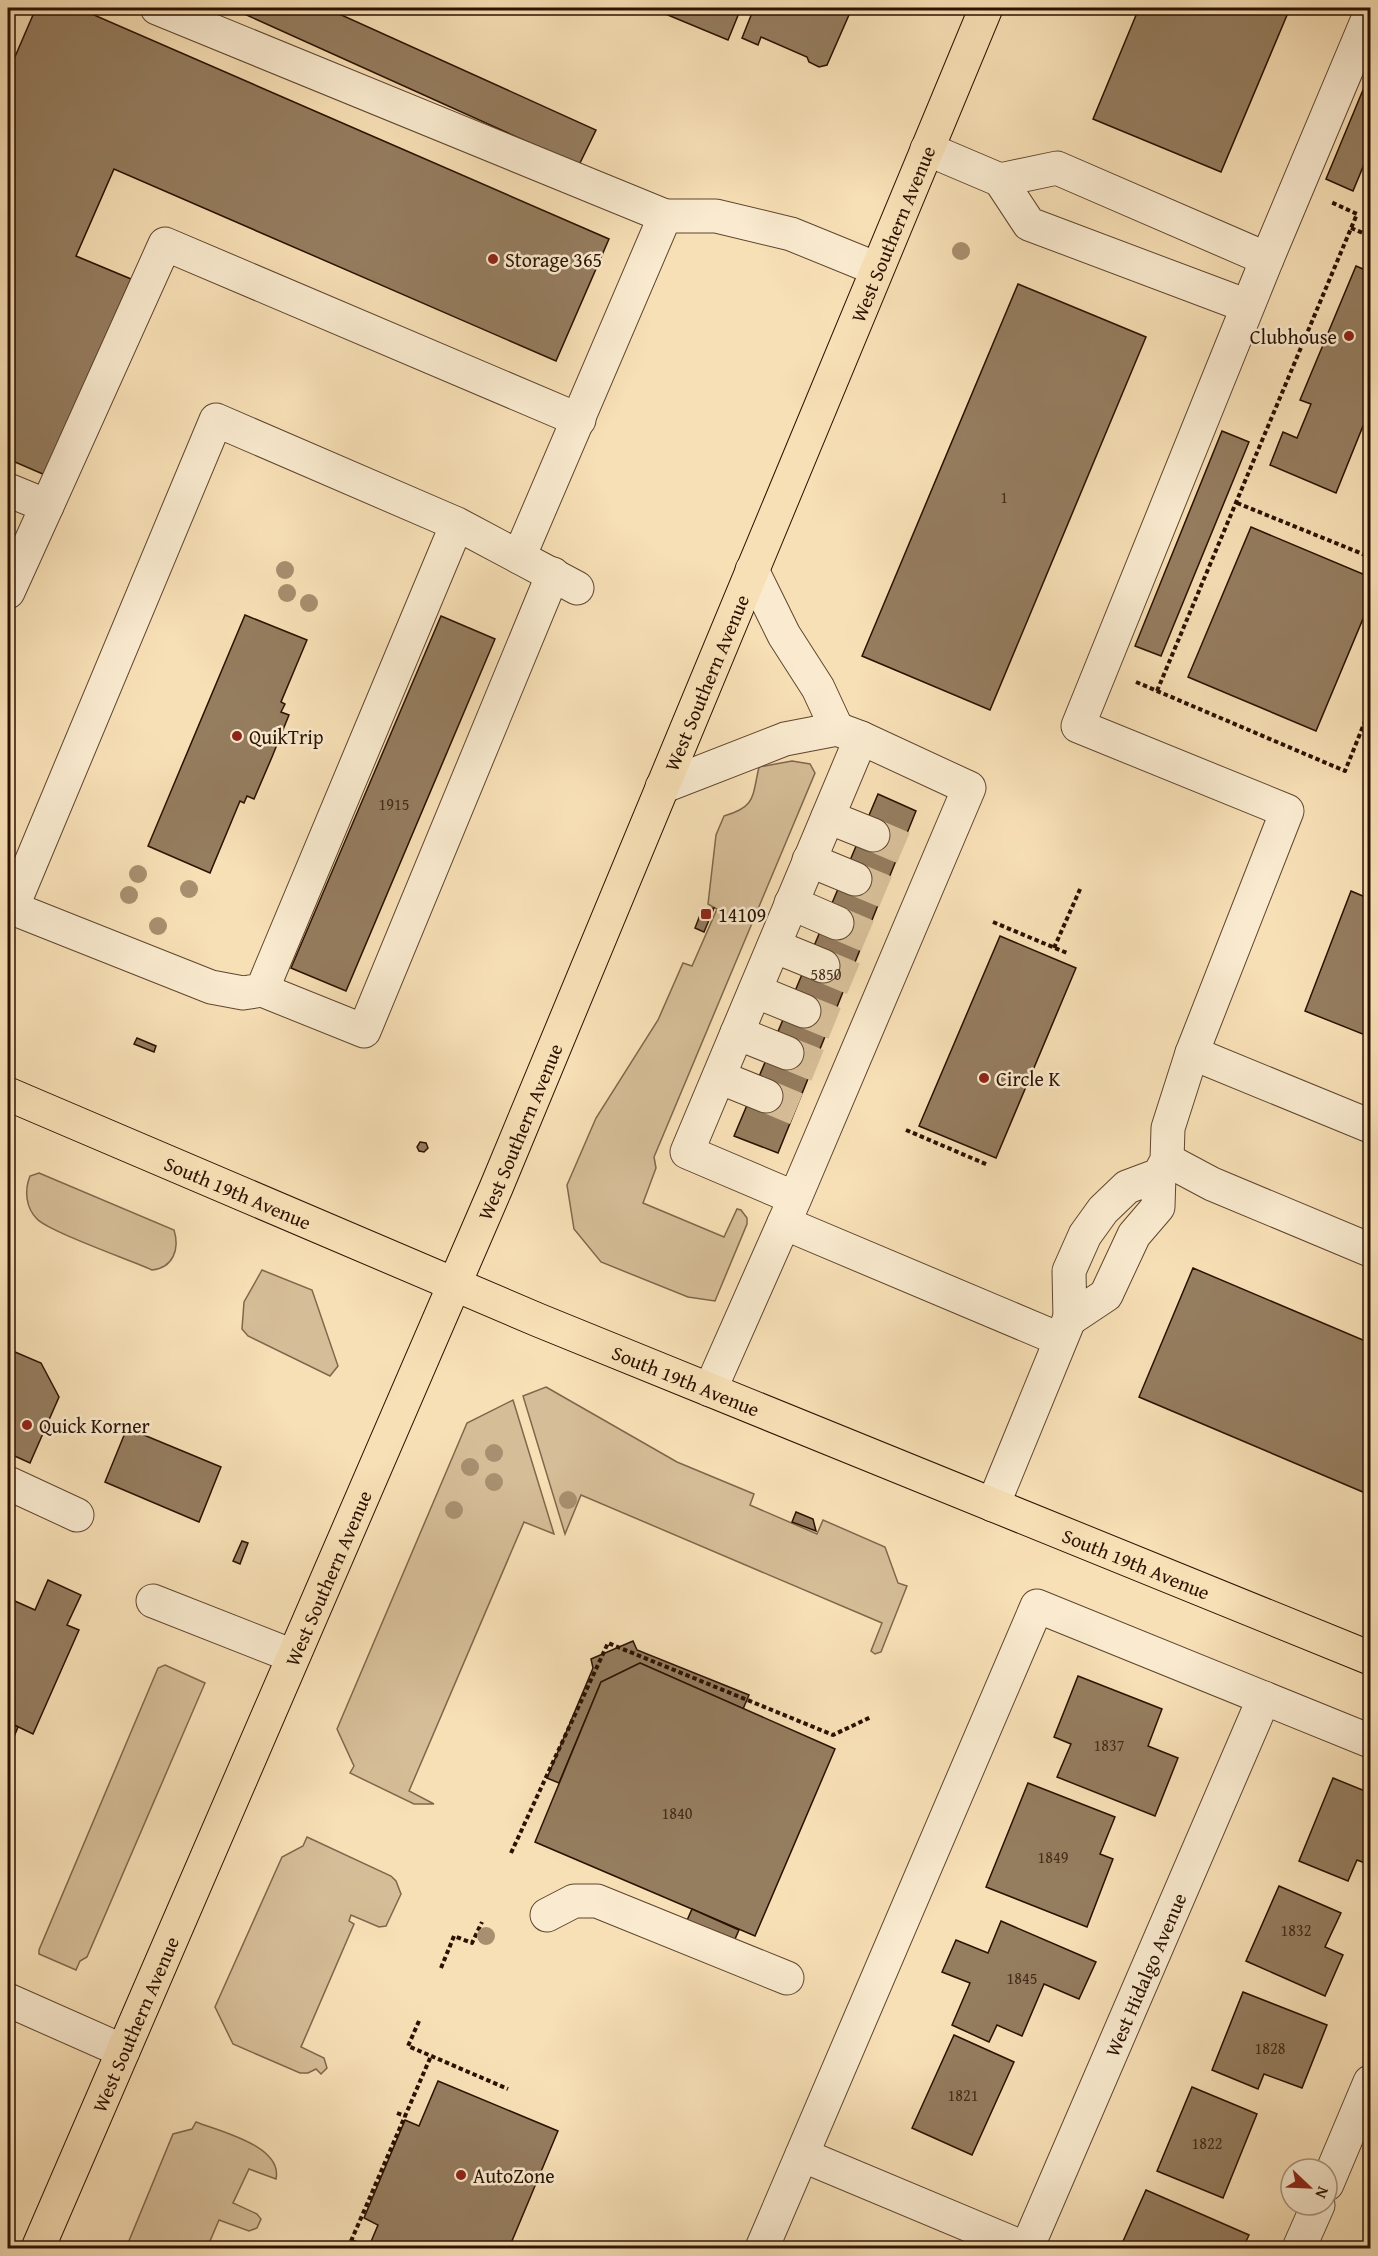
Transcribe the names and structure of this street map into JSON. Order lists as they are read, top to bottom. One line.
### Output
{"streets":{"main road":["West Southern Avenue","South 19th Avenue"],"street":["West Hidalgo Avenue"]},"crossings":[["West Southern Avenue","South 19th Avenue"]],"places":{"other":["Storage 365","Clubhouse","QuikTrip","Circle K","Quick Korner","AutoZone"],"transit":["14109"]},"house_numbers":["1","1915","5850","1837","1840","1849","1832","1845","1828","1821","1822"],"north":"bottom right"}
